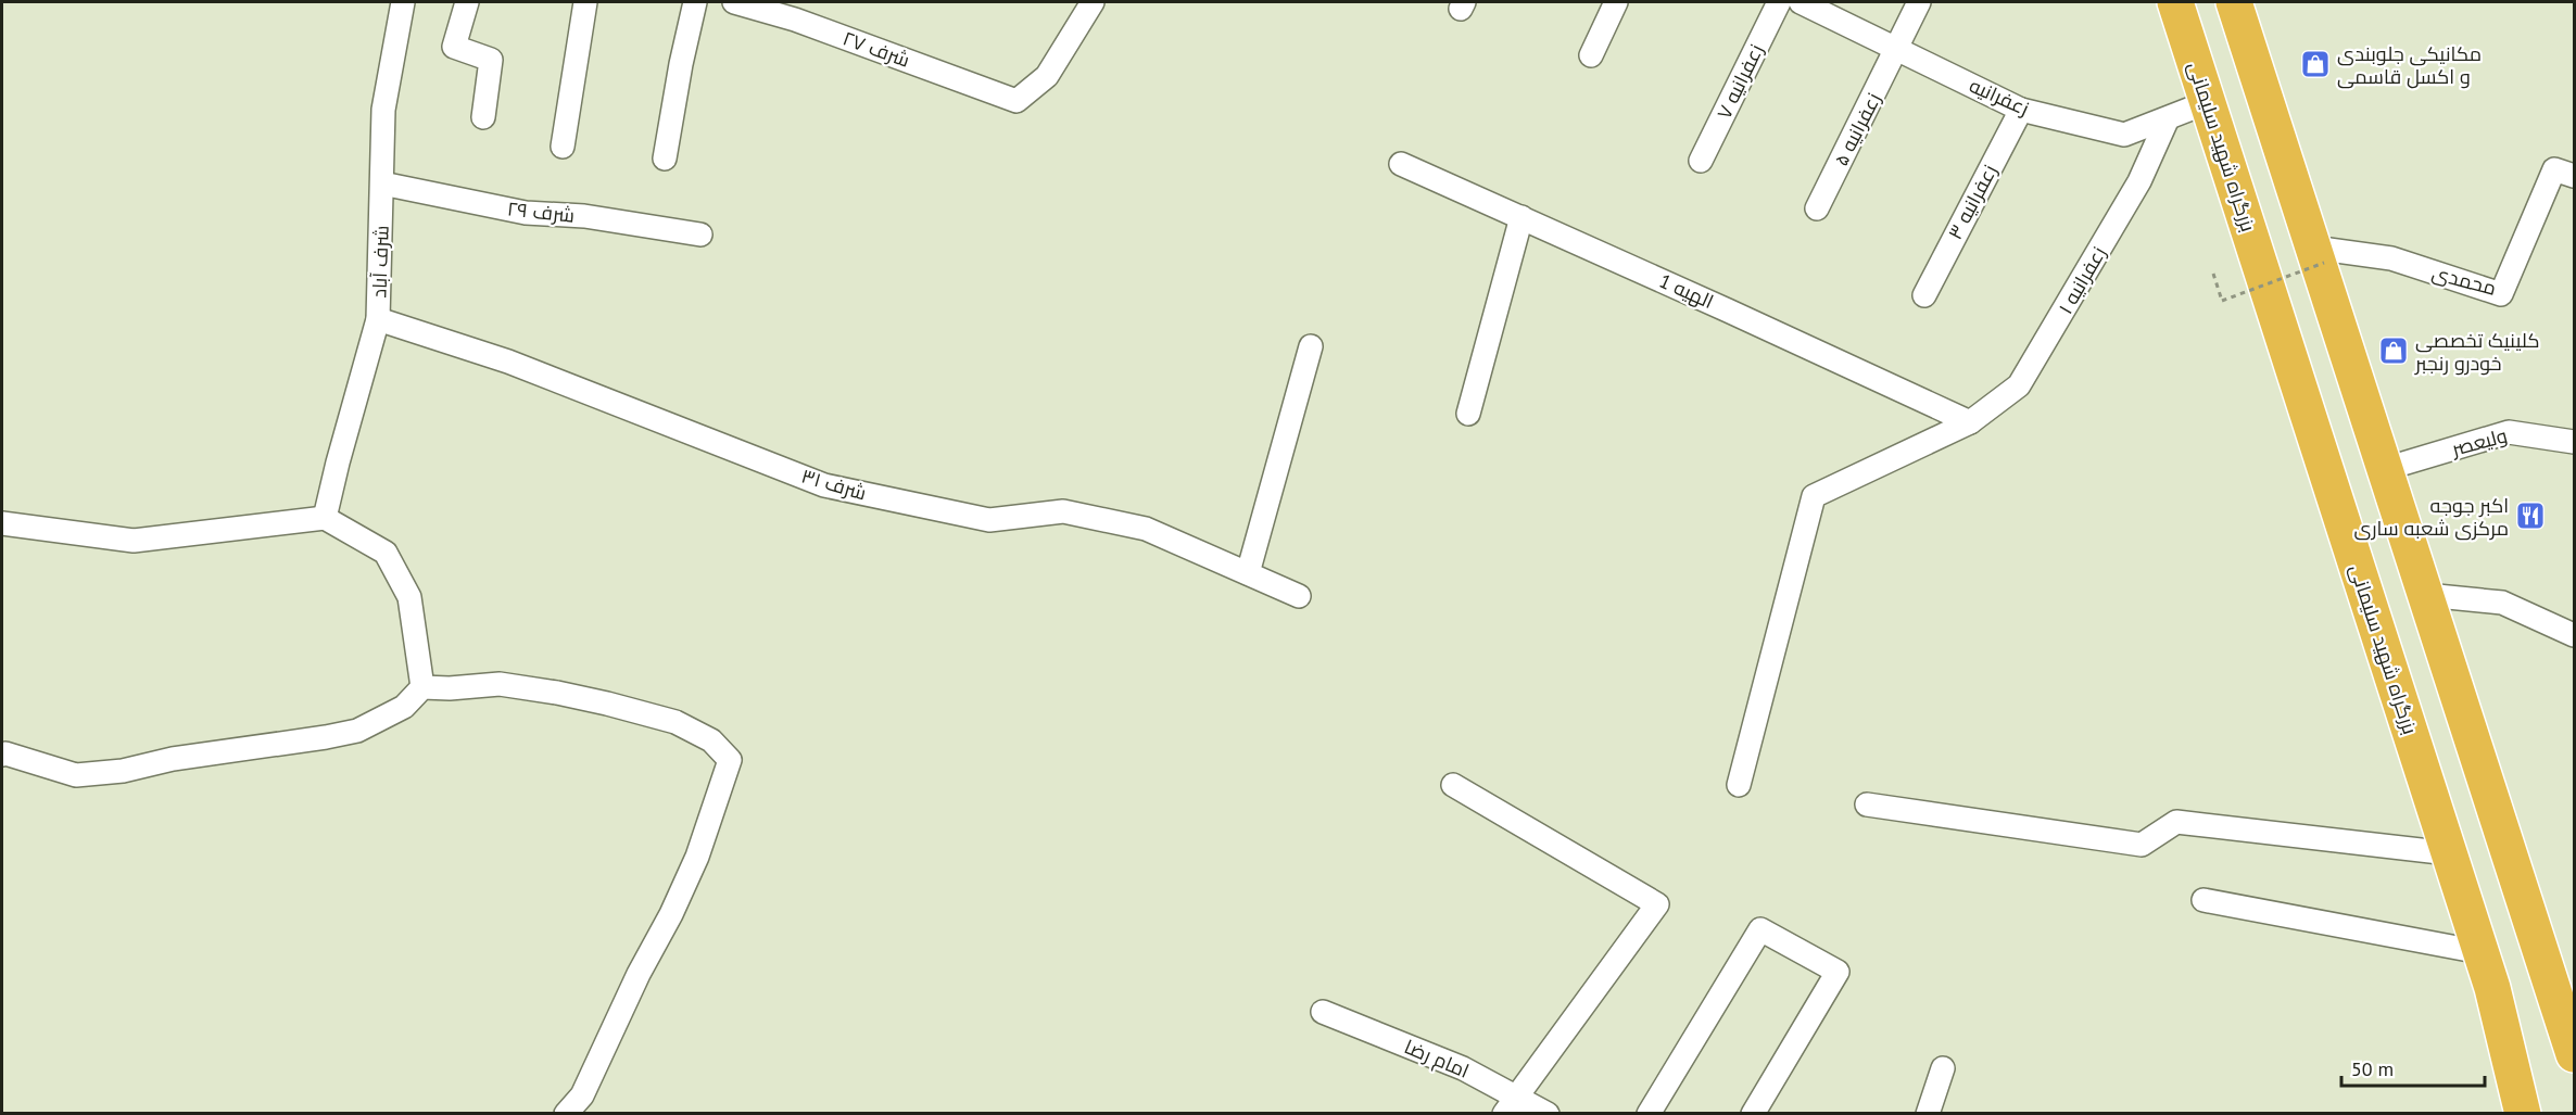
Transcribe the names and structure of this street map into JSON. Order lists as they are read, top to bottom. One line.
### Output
{"streets":{"highway":["بزرگراه شهید سلیمانی"],"street":["شرف ۲۷","زعفرانیه ۷","زعفرانیه","زعفرانیه ۵","زعفرانیه ۳","شرف ۲۹","شرف آباد","زعفرانیه ۱","محمدی","الهیه 1","ولیعصر","شرف ۳۱","امام رضا"]},"crossings":[["زعفرانیه","زعفرانیه ۵"],["زعفرانیه","بزرگراه شهید سلیمانی"],["زعفرانیه","زعفرانیه ۳"],["زعفرانیه","زعفرانیه ۱"],["شرف ۲۹","شرف آباد"],["شرف آباد","شرف ۳۱"],["زعفرانیه ۱","الهیه 1"]],"places":{"shop":["مکانیکی جلوبندی و اکسل قاسمی","کلینیک تخصصی خودرو رنجبر"],"restaurant":["اکبر جوجه مرکزی شعبه ساری"]},"scale_bar":"50 m"}
